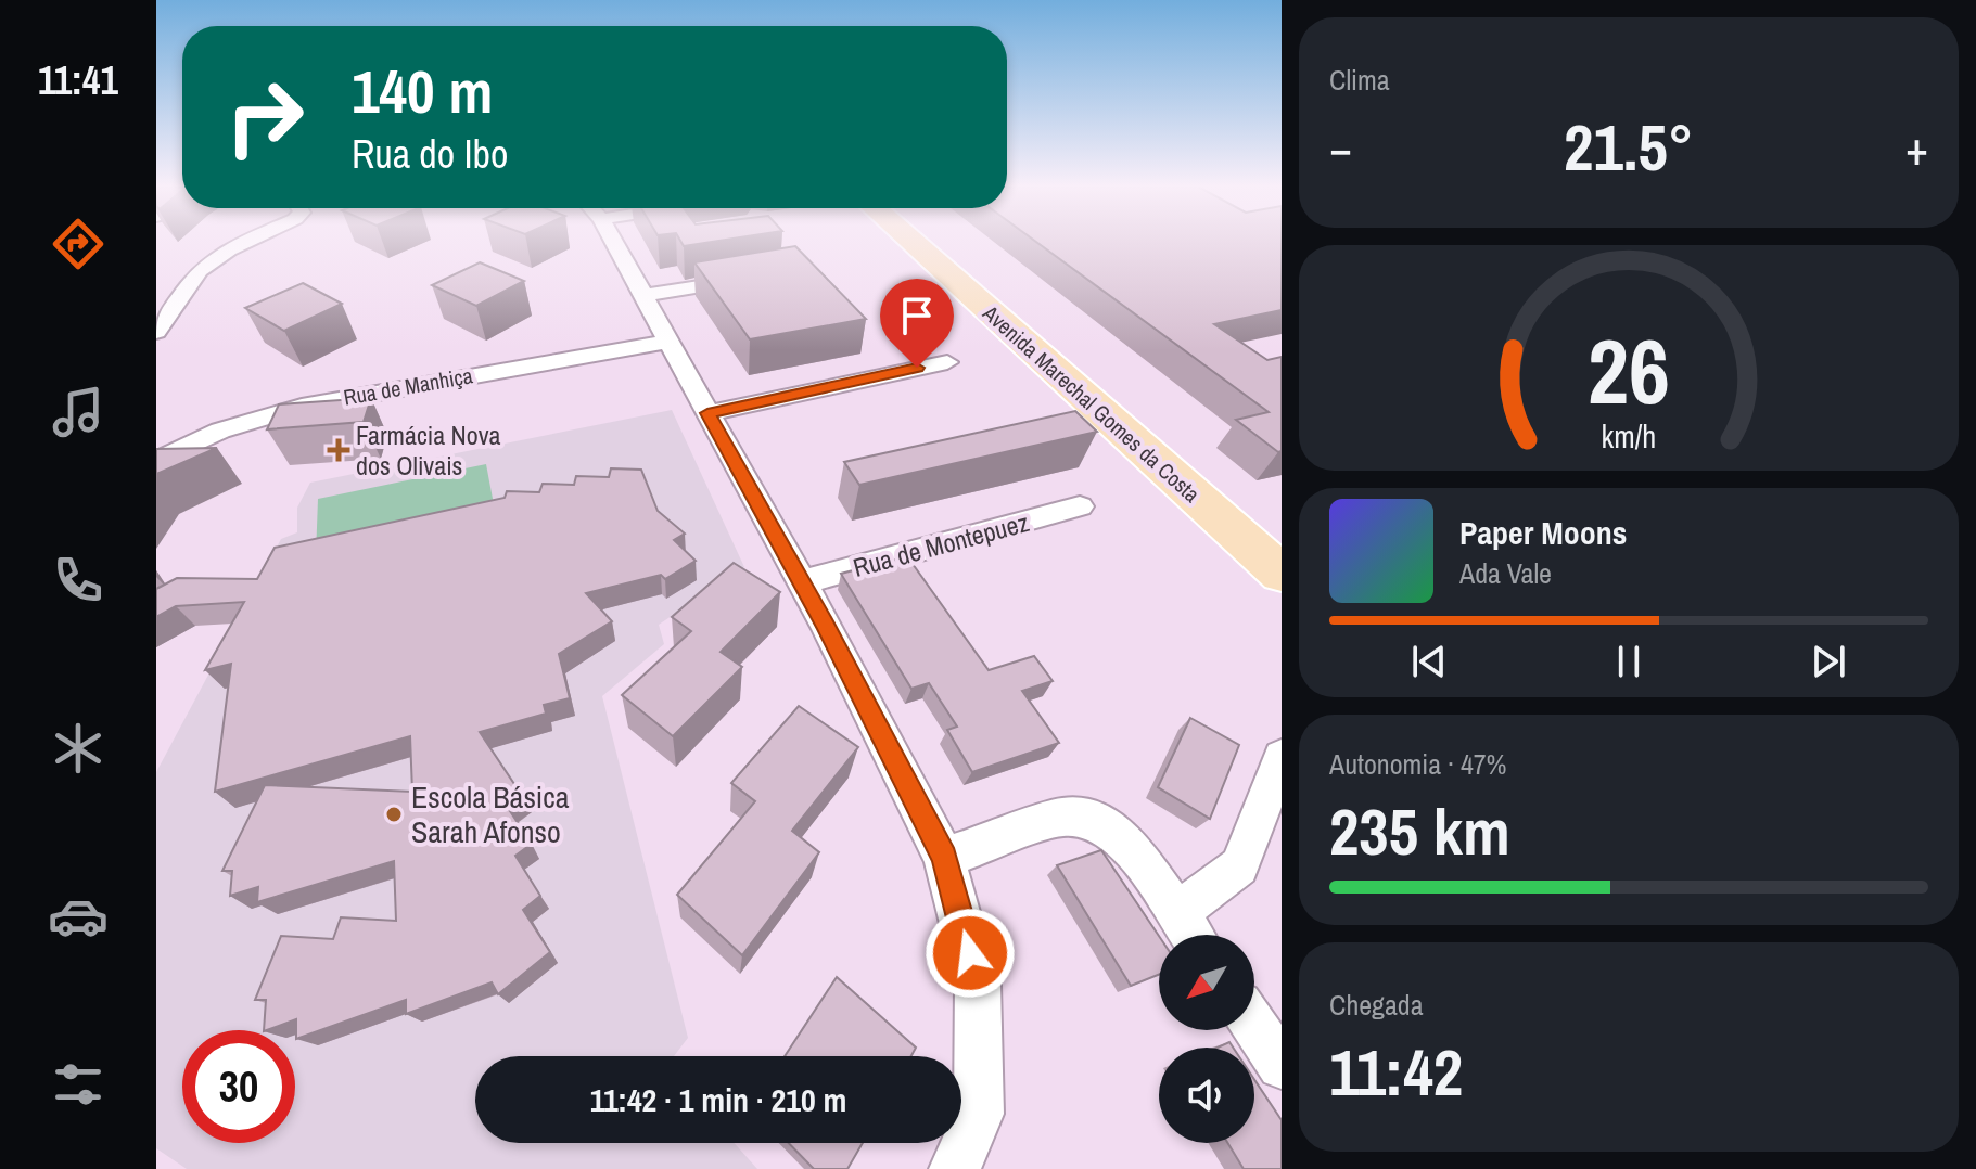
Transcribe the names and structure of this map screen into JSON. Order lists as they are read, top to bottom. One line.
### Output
{"streets":{"main road":["Avenida Marechal Gomes da Costa"],"street":["Rua de Manhiça","Rua de Montepuez"]},"places":{"health":["Farmácia Nova dos Olivais"],"other":["Escola Básica Sarah Afonso"]},"north":"bottom left","page":{"tabs":"11:41","tile":["Clima",["Autonomia · 47%","235 km"],["Chegada","11:42"]],"turn":["140 m","Rua do Ibo"],"heat":["−","21.5°","+"],"song":["Paper Moons","Ada Vale"],"limit":"30","trip":"11:42 · 1 min · 210 m","gauge":["26","km/h"]}}
